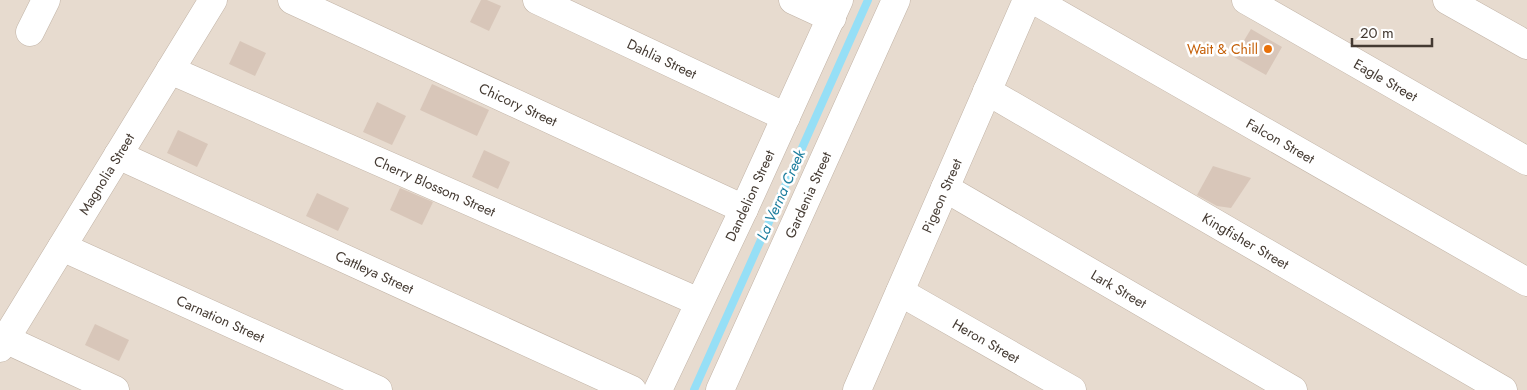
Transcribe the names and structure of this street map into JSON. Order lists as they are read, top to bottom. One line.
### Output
{"streets":{"street":["Dahlia Street","Eagle Street","Chicory Street","Falcon Street","Magnolia Street","Cherry Blossom Street","Gardenia Street","Pigeon Street","Dandelion Street","Kingfisher Street","Cattleya Street","Lark Street","Carnation Street","Heron Street"]},"crossings":[["Dahlia Street","Dandelion Street"],["Chicory Street","Dandelion Street"],["Magnolia Street","Cherry Blossom Street"],["Magnolia Street","Cattleya Street"],["Magnolia Street","Carnation Street"],["Cherry Blossom Street","Dandelion Street"],["Pigeon Street","Kingfisher Street"],["Pigeon Street","Lark Street"],["Pigeon Street","Heron Street"]],"water":["La Verna Creek"],"places":["Wait & Chill"],"scale_bar":"20 m"}
